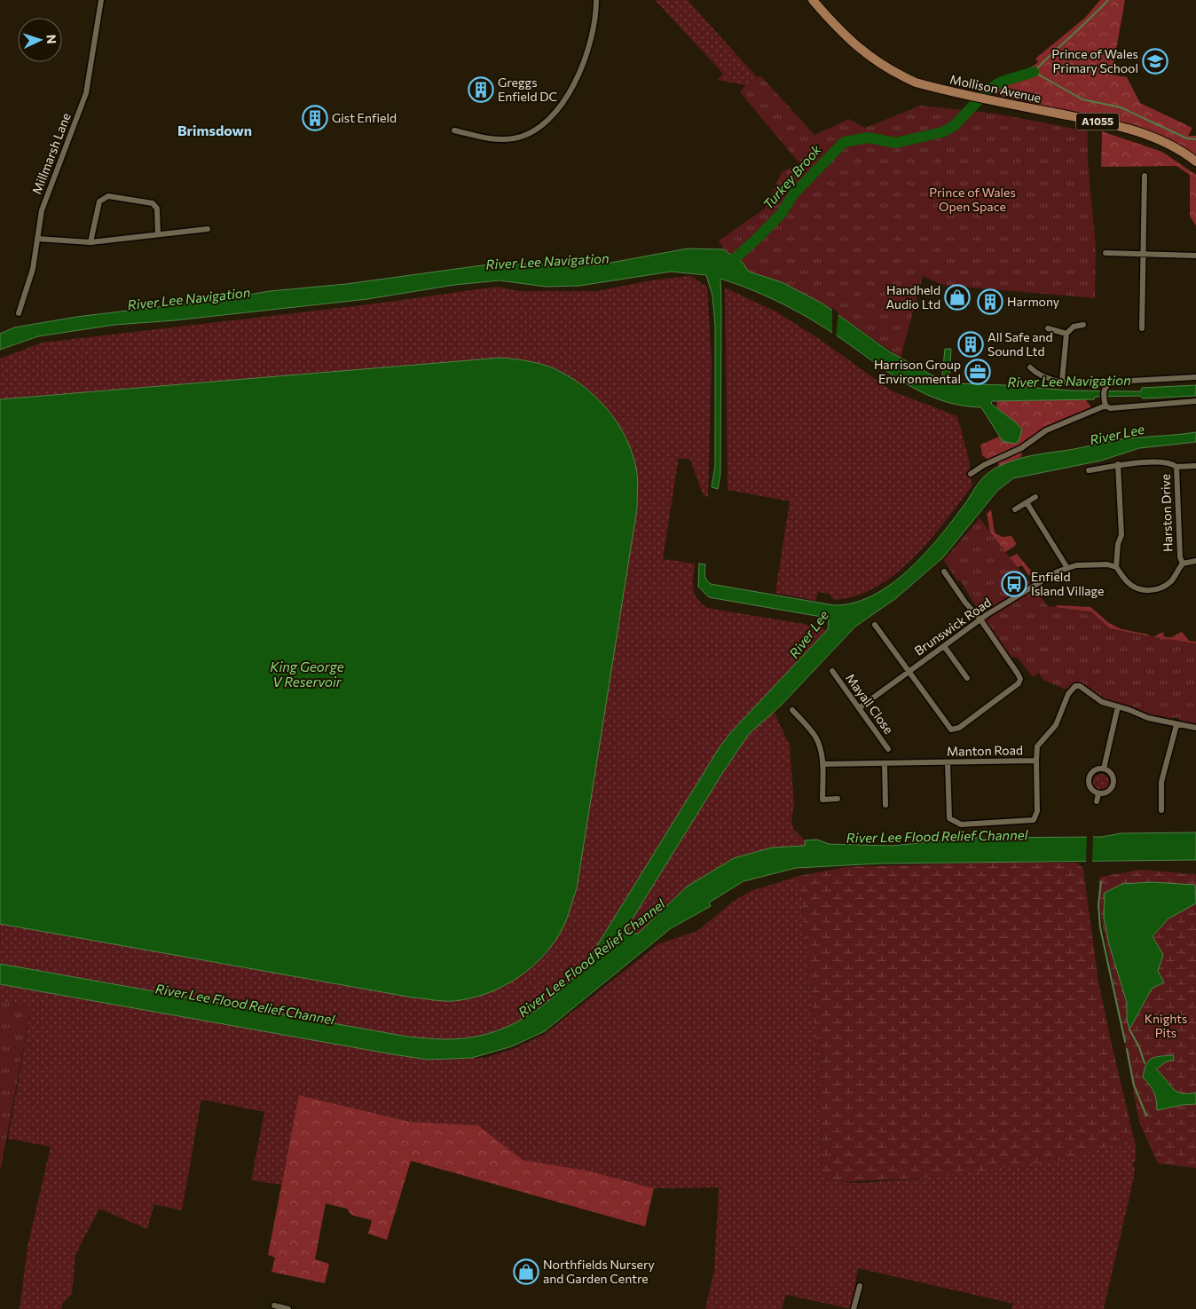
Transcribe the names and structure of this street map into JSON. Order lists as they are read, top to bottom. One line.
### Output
{"streets":{"main road":["Mollison Avenue","A1055"],"street":["Millmarsh Lane","Harston Drive","Brunswick Road","Mayall Close","Manton Road"]},"crossings":[["Brunswick Road","Mayall Close"]],"districts":["Brimsdown"],"water":["Turkey Brook","River Lee Navigation","River Lee","King George V Reservoir","River Lee Flood Relief Channel"],"parks":["Prince of Wales Open Space","Knights Pits"],"places":{"school or university":["Prince of Wales Primary School"],"building":["Greggs Enfield DC","Gist Enfield","Harmony","All Safe and Sound Ltd"],"shop":["Handheld Audio Ltd","Northfields Nursery and Garden Centre"],"office":["Harrison Group Environmental"],"bus stop":["Enfield Island Village"]},"north":"right"}
